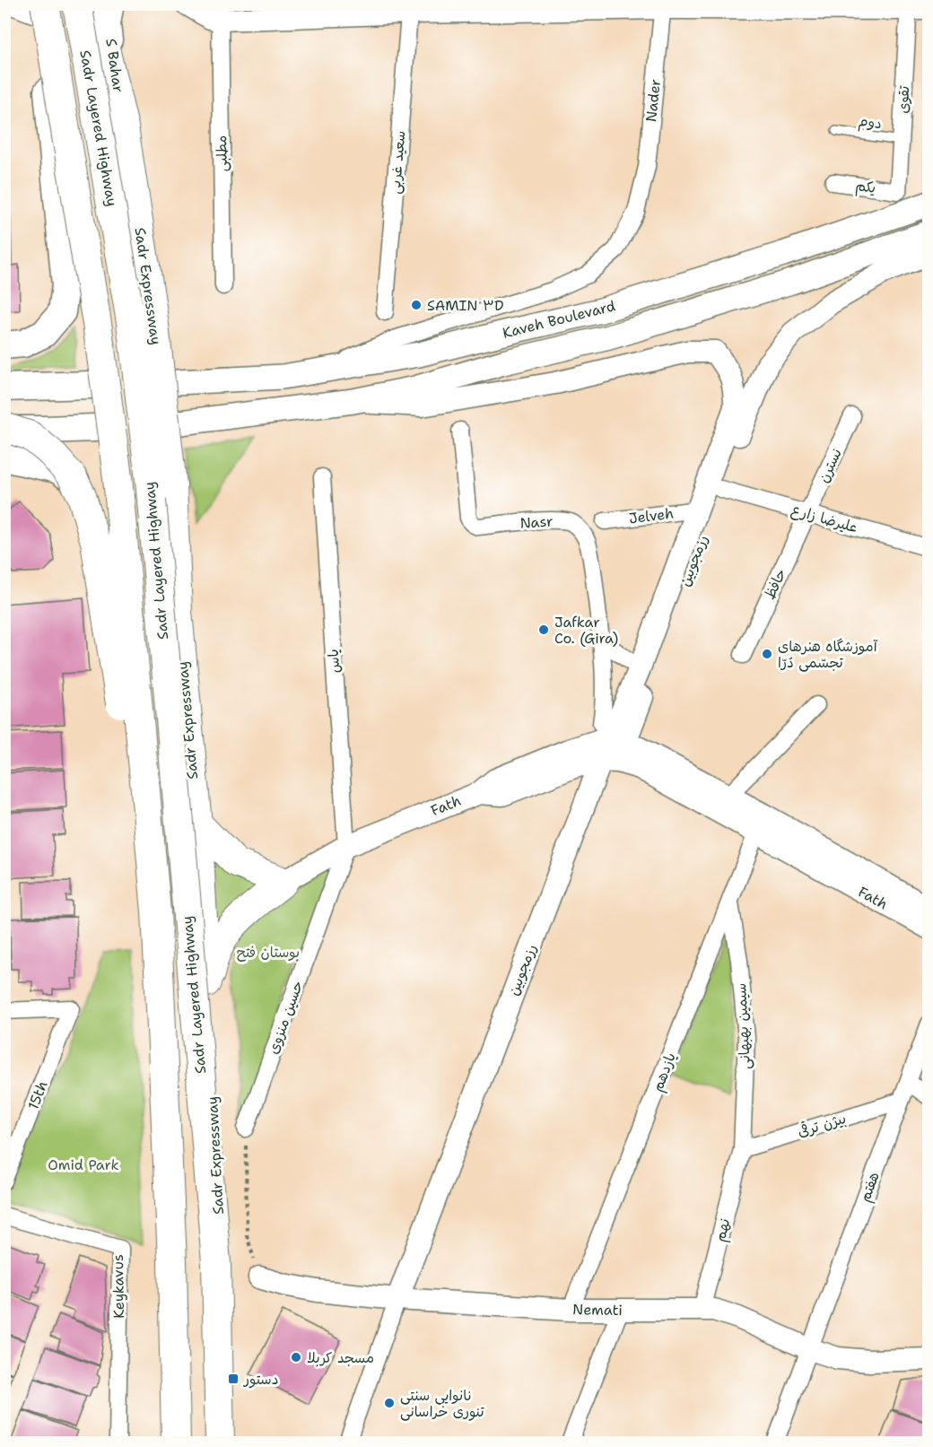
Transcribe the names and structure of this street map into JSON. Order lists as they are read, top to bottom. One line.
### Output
{"streets":{"highway":["Sadr Layered Highway","Sadr Expressway"],"main road":["Kaveh Boulevard"],"street":["S Bahar","تقوی","Nader","مطلبی","سعید غربی","یکم","نسترن","Jelveh","علیرضا زارع","Nasr","رزمجوبین","حافظ","یاس","Fath","حسین منزوی","سیمین بهبهانی","یازدهم","15th","بیژن ترقی","هفتم","نهم","Keykavus","Nemati"],"lane":["دوم"]},"crossings":[["S Bahar","Sadr Expressway"],["تقوی","دوم"],["تقوی","یکم"],["Nader","Kaveh Boulevard"],["Sadr Layered Highway","Sadr Expressway"],["Kaveh Boulevard","رزمجوبین"],["نسترن","علیرضا زارع"],["نسترن","حافظ"],["Jelveh","رزمجوبین"],["علیرضا زارع","رزمجوبین"],["علیرضا زارع","حافظ"],["Nasr","رزمجوبین"],["Nasr","Fath"],["رزمجوبین","Fath"],["رزمجوبین","Nemati"],["یاس","Fath"],["یاس","حسین منزوی"],["Fath","حسین منزوی"],["Fath","یازدهم"],["سیمین بهبهانی","یازدهم"],["سیمین بهبهانی","بیژن ترقی"],["سیمین بهبهانی","نهم"],["یازدهم","Nemati"],["بیژن ترقی","هفتم"],["بیژن ترقی","نهم"],["هفتم","Nemati"],["نهم","Nemati"]],"parks":["بوستان فتح","Omid Park"],"places":{"other":["SAMIN ۳D","Jafkar Co. (Gira)","آموزشگاه هنرهای تجسّمی دُرّا","مسجد کربلا","نانوایی سنتی تنوری خراسانی"],"transit":["دستور"]}}
